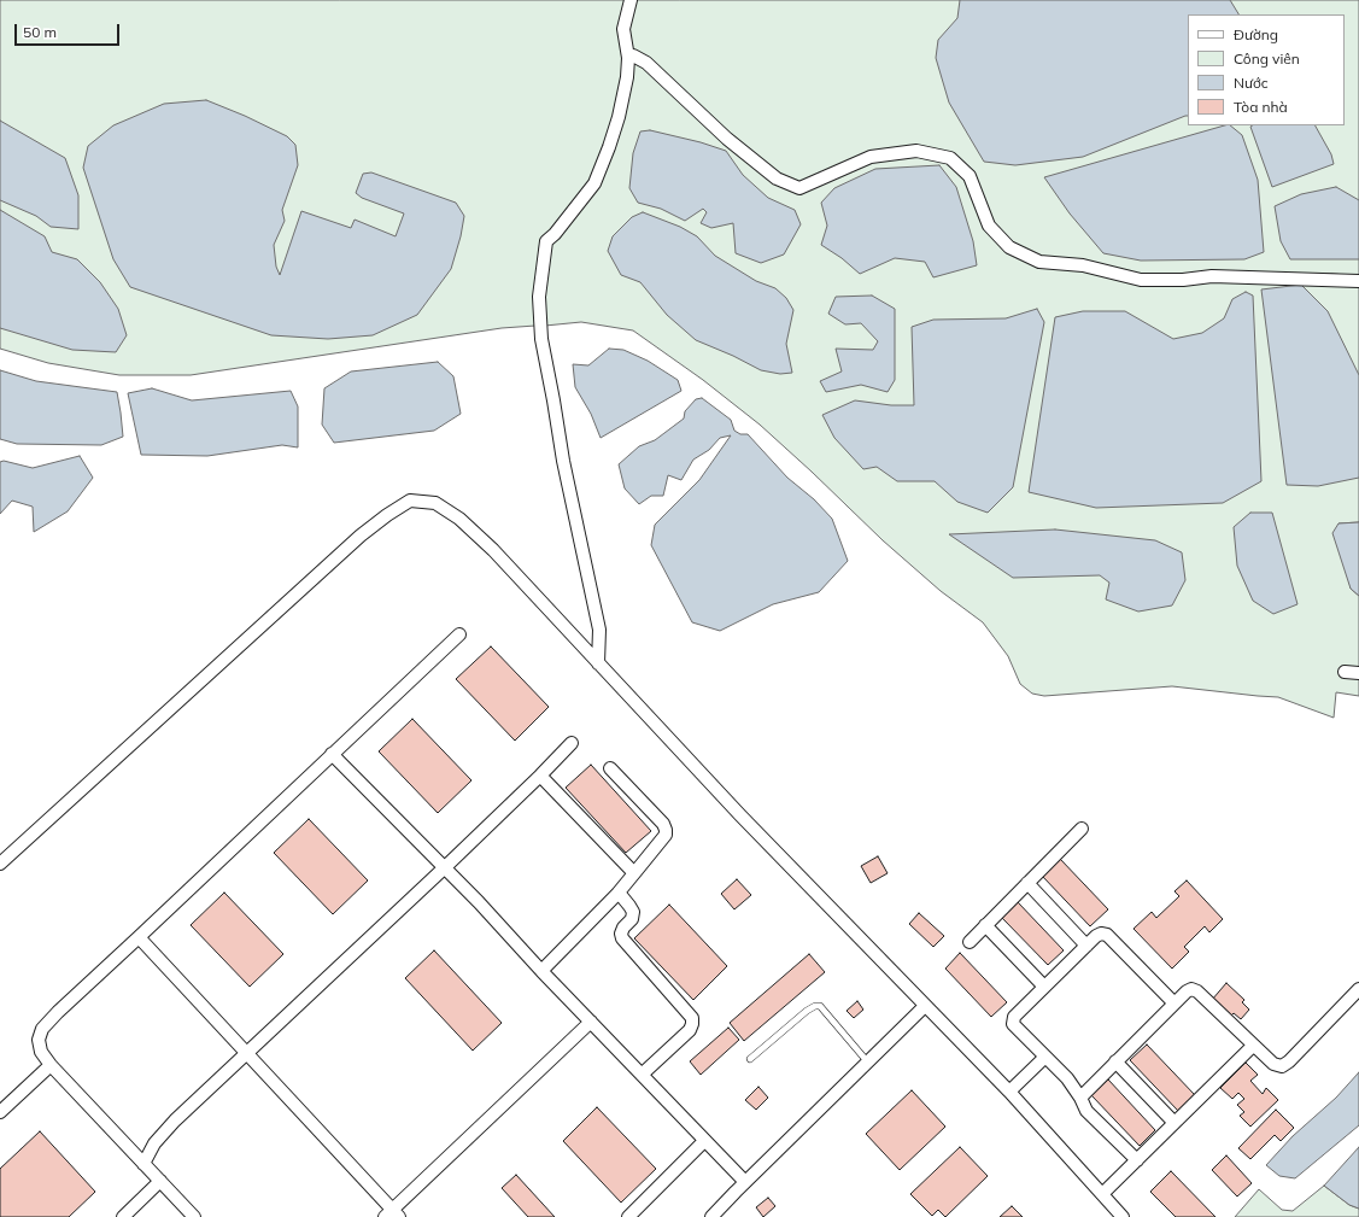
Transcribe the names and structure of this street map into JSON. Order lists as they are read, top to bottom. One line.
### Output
{"legend":["Đường","Công viên","Nước","Tòa nhà"],"scale_bar":"50 m"}
